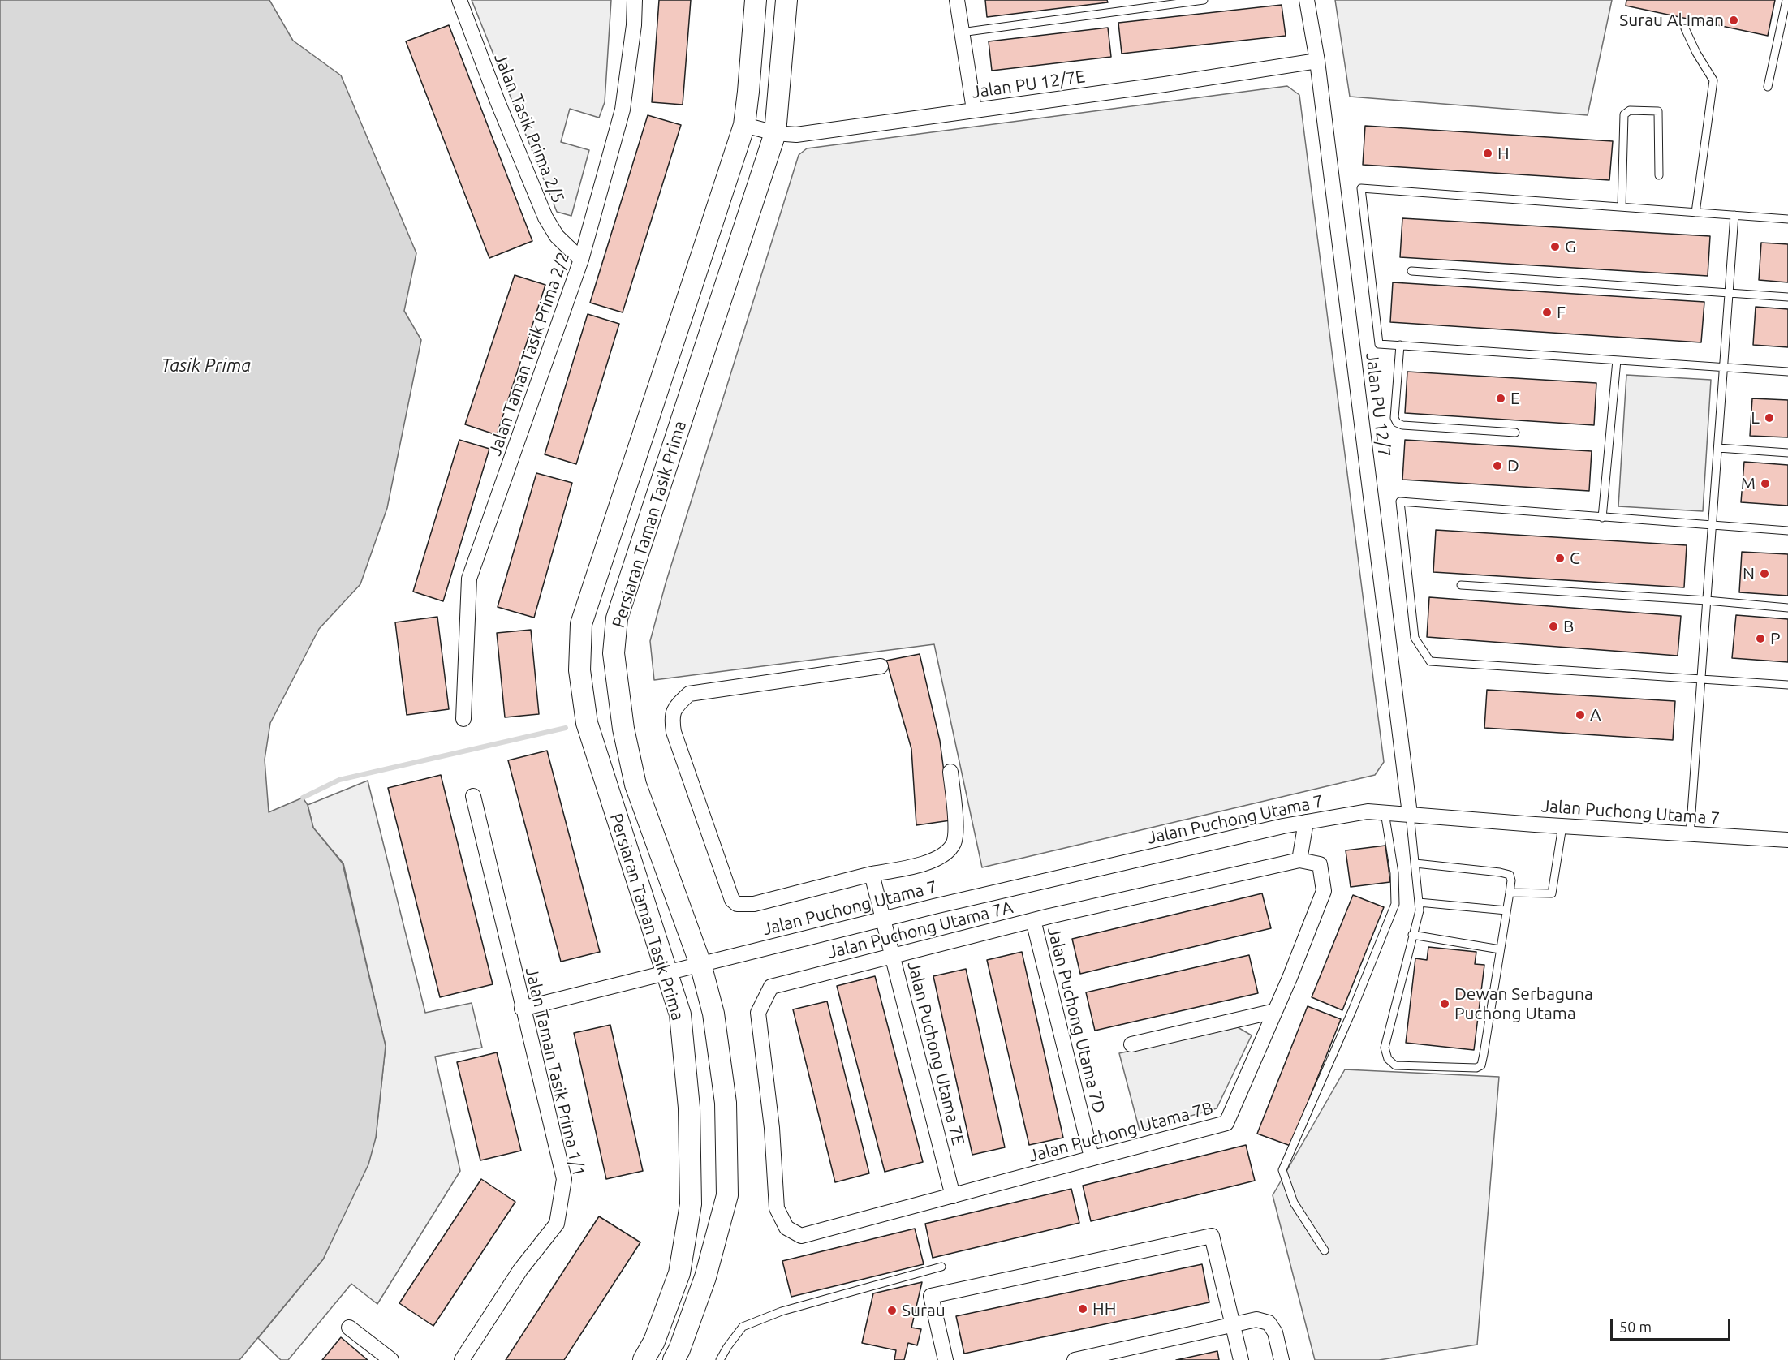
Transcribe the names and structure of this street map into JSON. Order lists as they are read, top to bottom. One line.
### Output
{"streets":{"main road":["Persiaran Taman Tasik Prima"],"street":["Jalan PU 12/7E","Jalan Tasik Prima 2/5","Jalan Taman Tasik Prima 2/2","Jalan PU 12/7","Jalan Puchong Utama 7","Jalan Puchong Utama 7A","Jalan Puchong Utama 7D","Jalan Puchong Utama 7E","Jalan Taman Tasik Prima 1/1","Jalan Puchong Utama 7B"]},"crossings":[["Jalan PU 12/7E","Jalan PU 12/7"],["Jalan PU 12/7E","Persiaran Taman Tasik Prima"],["Jalan Tasik Prima 2/5","Jalan Taman Tasik Prima 2/2"],["Jalan PU 12/7","Jalan Puchong Utama 7"],["Persiaran Taman Tasik Prima","Jalan Puchong Utama 7"],["Jalan Puchong Utama 7","Jalan Puchong Utama 7E"],["Jalan Puchong Utama 7","Jalan Taman Tasik Prima 1/1"],["Jalan Puchong Utama 7A","Jalan Puchong Utama 7D"],["Jalan Puchong Utama 7A","Jalan Puchong Utama 7E"],["Jalan Puchong Utama 7A","Jalan Puchong Utama 7B"],["Jalan Puchong Utama 7D","Jalan Puchong Utama 7B"],["Jalan Puchong Utama 7E","Jalan Puchong Utama 7B"]],"water":["Tasik Prima"],"places":["Surau Al Iman","H","G","F","E","L","D","M","C","N","B","P","A","Dewan Serbaguna Puchong Utama","HH","Surau"],"scale_bar":"50 m"}
